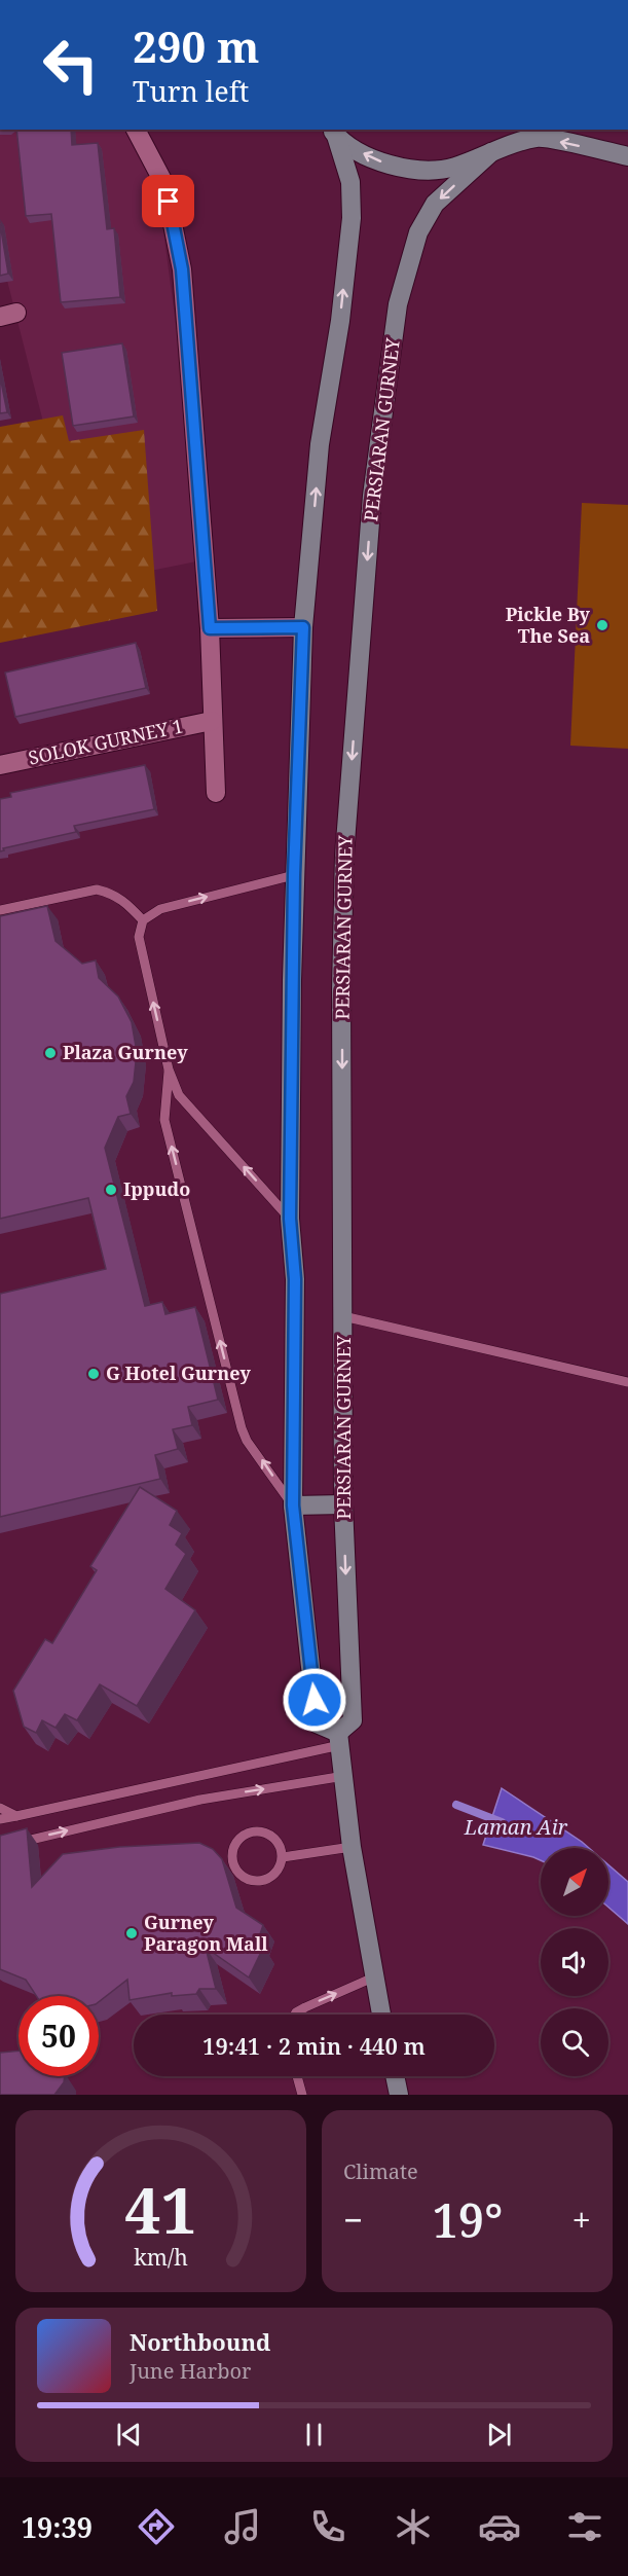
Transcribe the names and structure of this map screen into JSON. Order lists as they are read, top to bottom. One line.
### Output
{"streets":{"main road":["PERSIARAN GURNEY"],"street":["SOLOK GURNEY 1"]},"water":["Laman Air"],"places":["Pickle By The Sea","Plaza Gurney","Ippudo","G Hotel Gurney","Gurney Paragon Mall"],"north":"top right","page":{"turn":["290 m","Turn left"],"limit":"50","trip":"19:41 · 2 min · 440 m","tile":"Climate","heat":["−","19°","+"],"song":["Northbound","June Harbor"],"tabs":"19:39","gauge":["41","km/h"]}}
